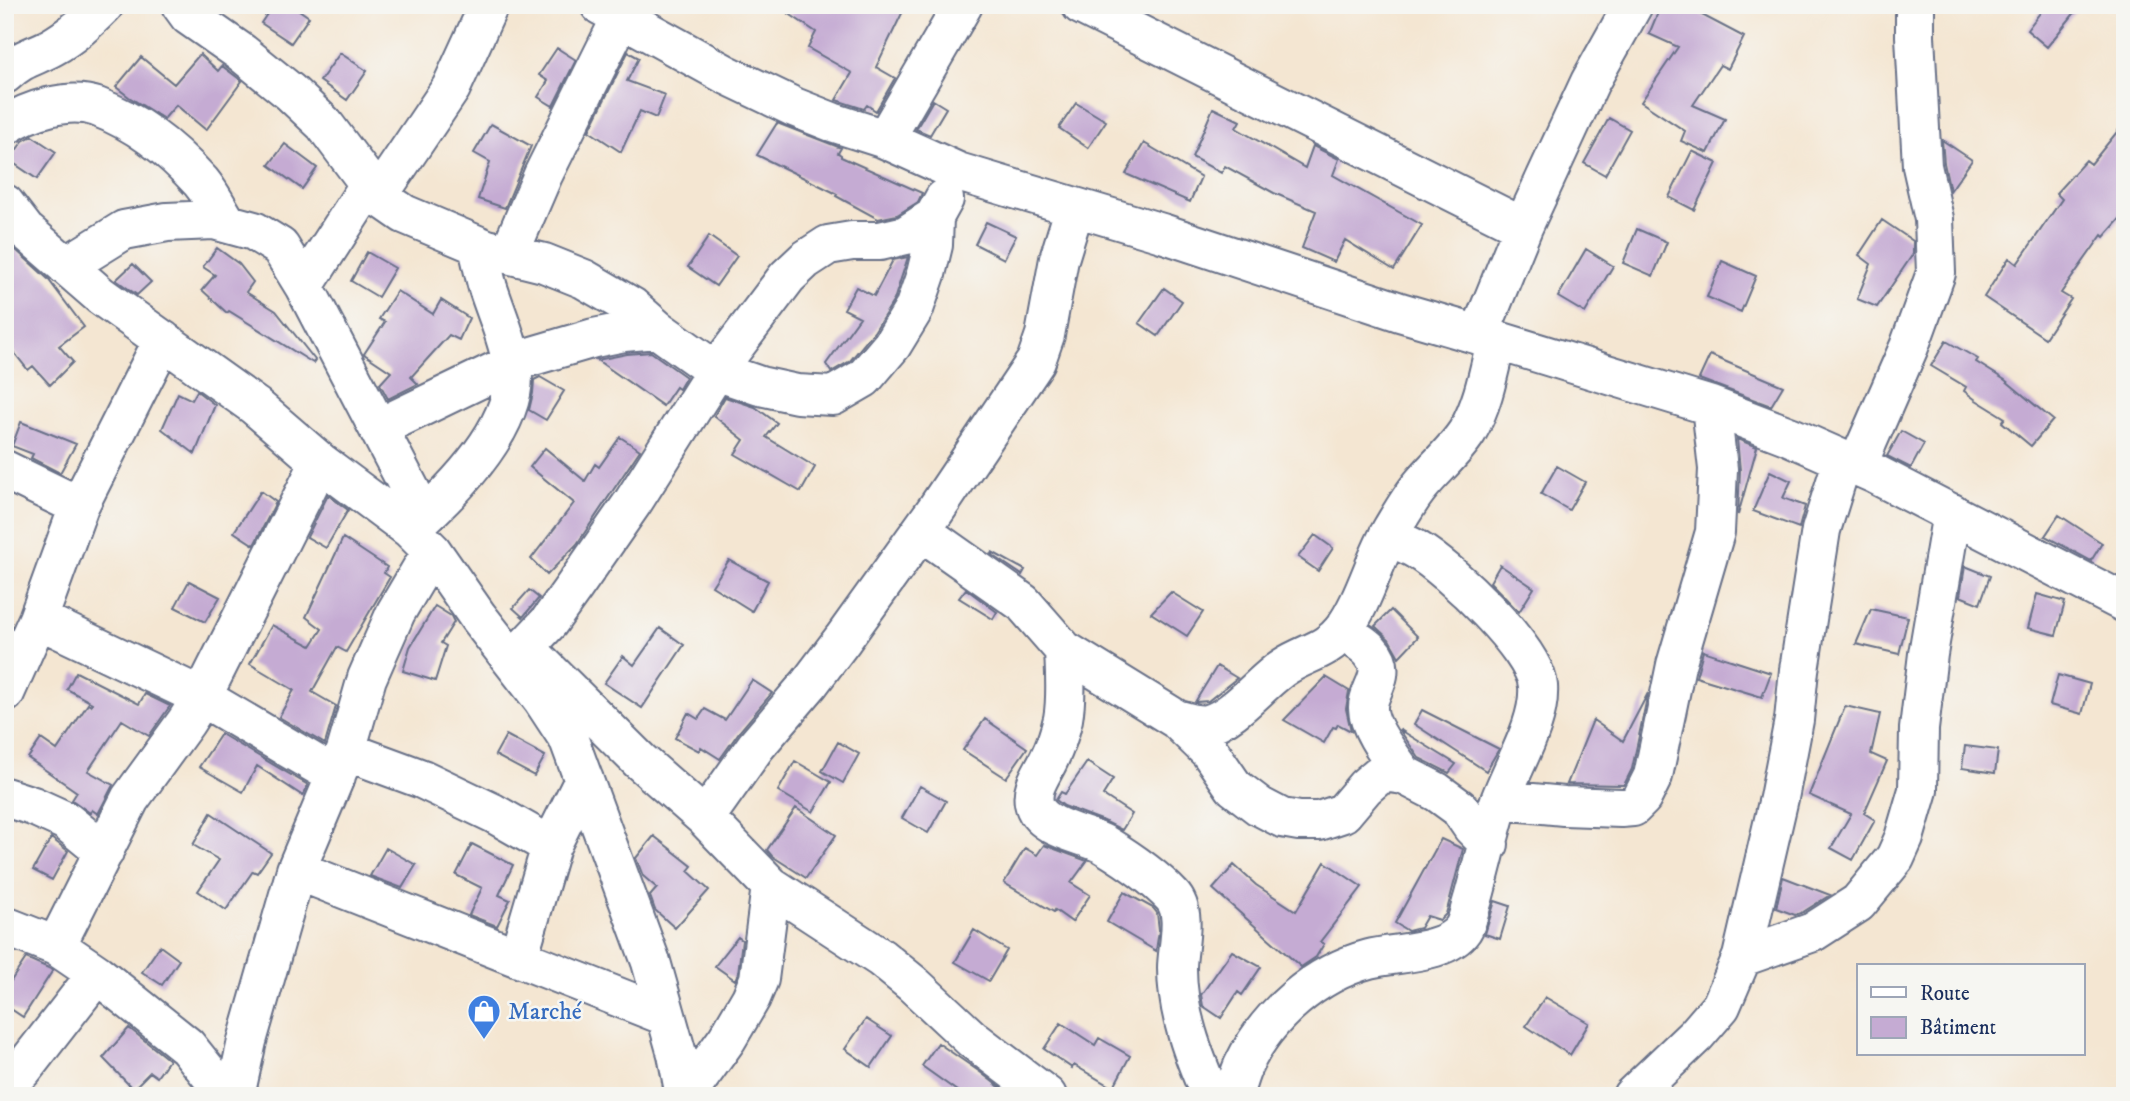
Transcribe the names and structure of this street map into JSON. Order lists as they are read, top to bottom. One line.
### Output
{"places":{"shop":["Marché"]},"legend":["Route","Bâtiment"]}
